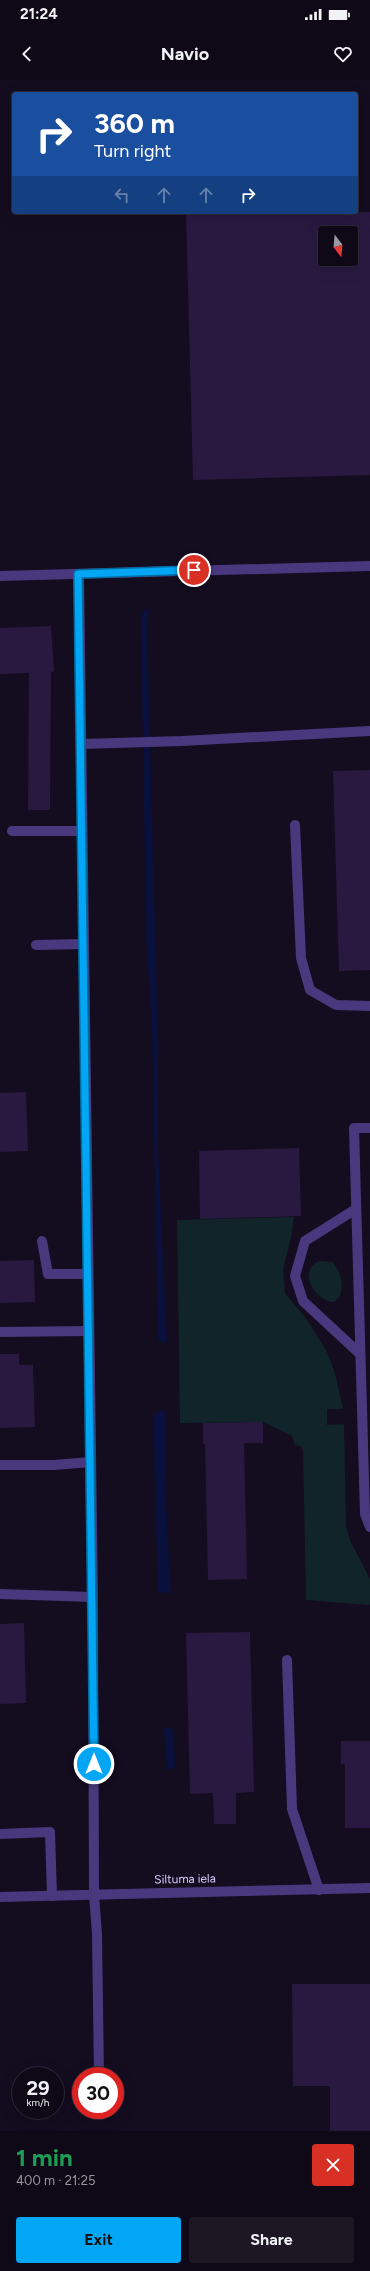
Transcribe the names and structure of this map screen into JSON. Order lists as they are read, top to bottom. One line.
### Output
{"streets":{"street":["Siltuma iela"]},"north":"bottom","page":{"status":"21:24","header":"Navio","turn":["360 m","Turn right"],"speed":"29 km/h","limit":"30","heading":["1 min","400 m · 21:25"],"buttons":["Exit","Share"]}}
